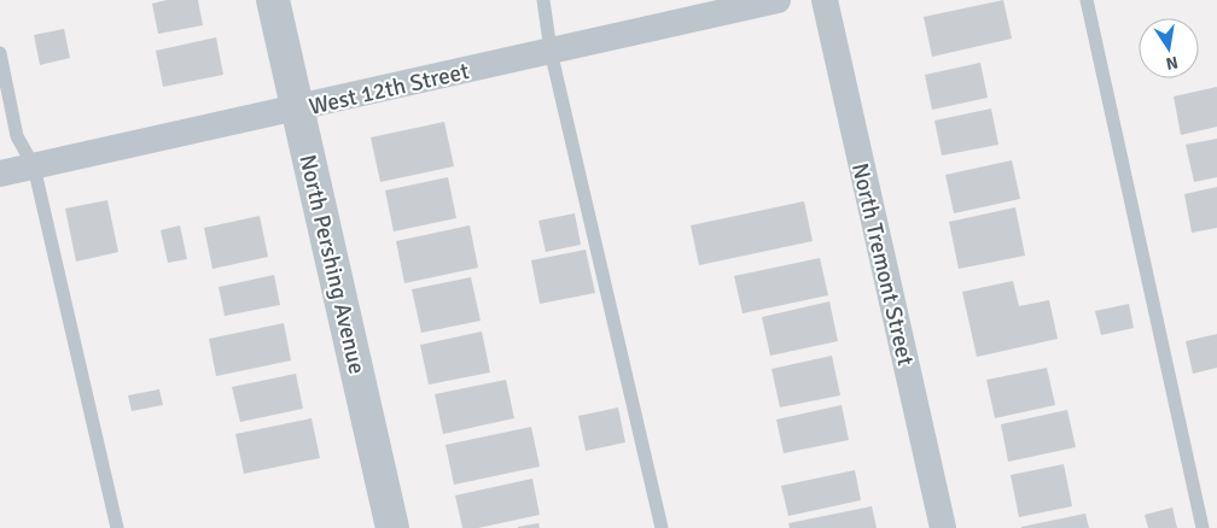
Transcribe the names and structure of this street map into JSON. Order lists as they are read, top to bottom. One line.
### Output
{"streets":{"street":["West 12th Street","North Pershing Avenue","North Tremont Street"]},"crossings":[["West 12th Street","North Pershing Avenue"]],"north":"bottom"}
